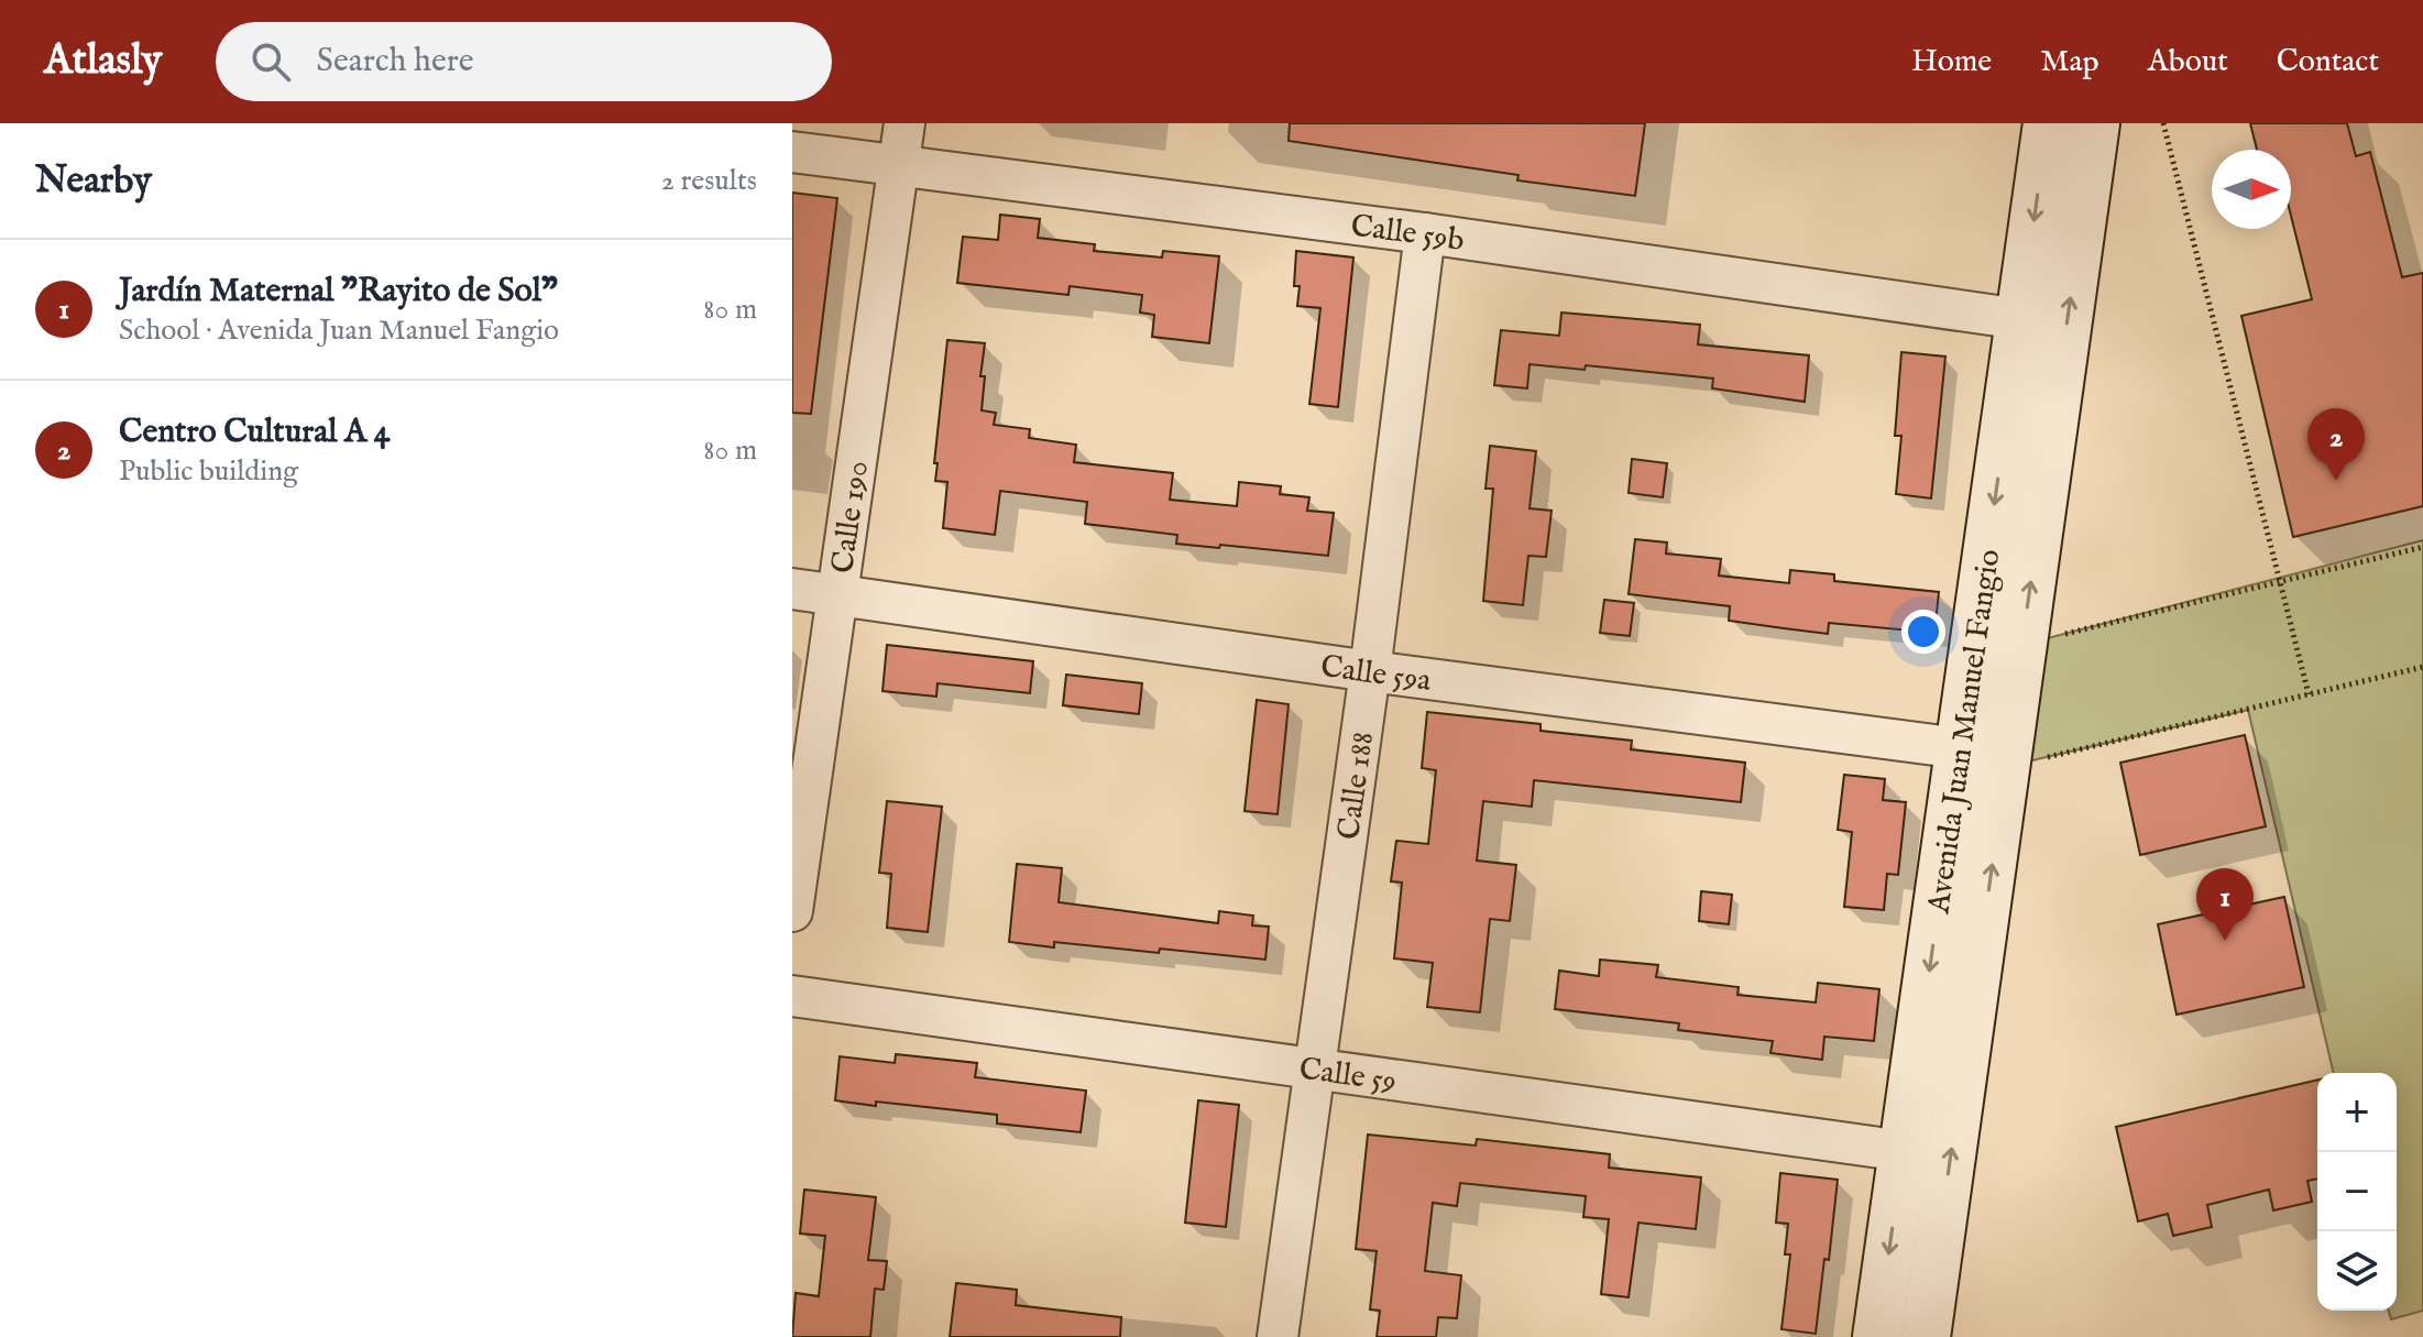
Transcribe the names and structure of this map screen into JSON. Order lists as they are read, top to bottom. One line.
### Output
{"streets":{"main road":["Avenida Juan Manuel Fangio"],"street":["Calle 59b","Calle 190","Calle 59a","Calle 188","Calle 59"]},"crossings":[["Calle 59b","Calle 190"],["Calle 59b","Avenida Juan Manuel Fangio"],["Calle 59b","Calle 188"],["Calle 190","Calle 59a"],["Calle 59a","Avenida Juan Manuel Fangio"],["Calle 59a","Calle 188"],["Avenida Juan Manuel Fangio","Calle 59"],["Calle 188","Calle 59"]],"north":"right","page":{"header":"Atlasly","search":"Search here","nav":["Home","Map","About","Contact"],"heading":["Nearby","2 results"],"list":[{"mark":"1","name":"Jardín Maternal \"Rayito de Sol\"","note":"School · Avenida Juan Manuel Fangio","value":"80 m"},{"mark":"2","name":"Centro Cultural A 4","note":"Public building","value":"80 m"}],"pins":["2","1"],"map_buttons":["+","−"]}}
